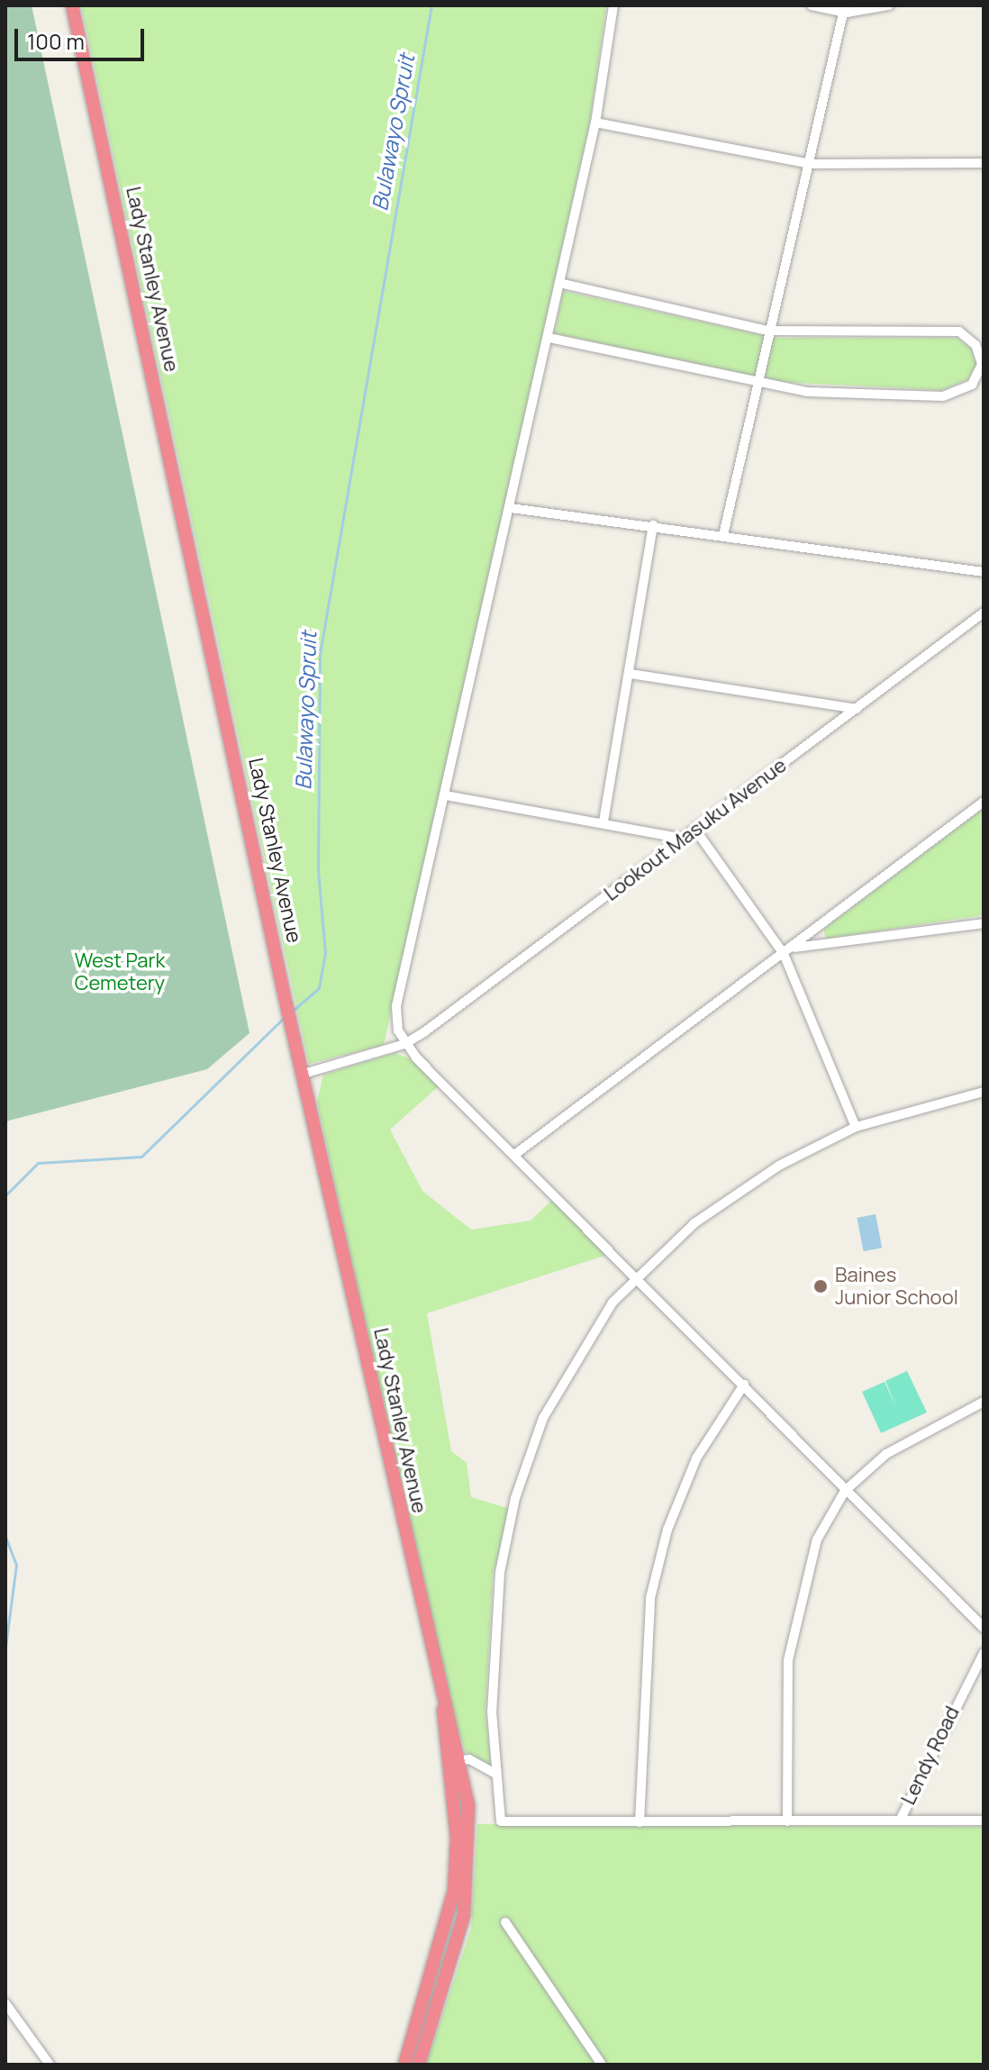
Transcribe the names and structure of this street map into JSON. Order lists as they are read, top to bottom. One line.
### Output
{"streets":{"highway":["Lady Stanley Avenue"],"street":["Lookout Masuku Avenue","Lendy Road"]},"crossings":[["Lady Stanley Avenue","Lookout Masuku Avenue"]],"water":["Bulawayo Spruit"],"parks":["West Park Cemetery"],"places":["Baines Junior School"],"scale_bar":"100 m"}
